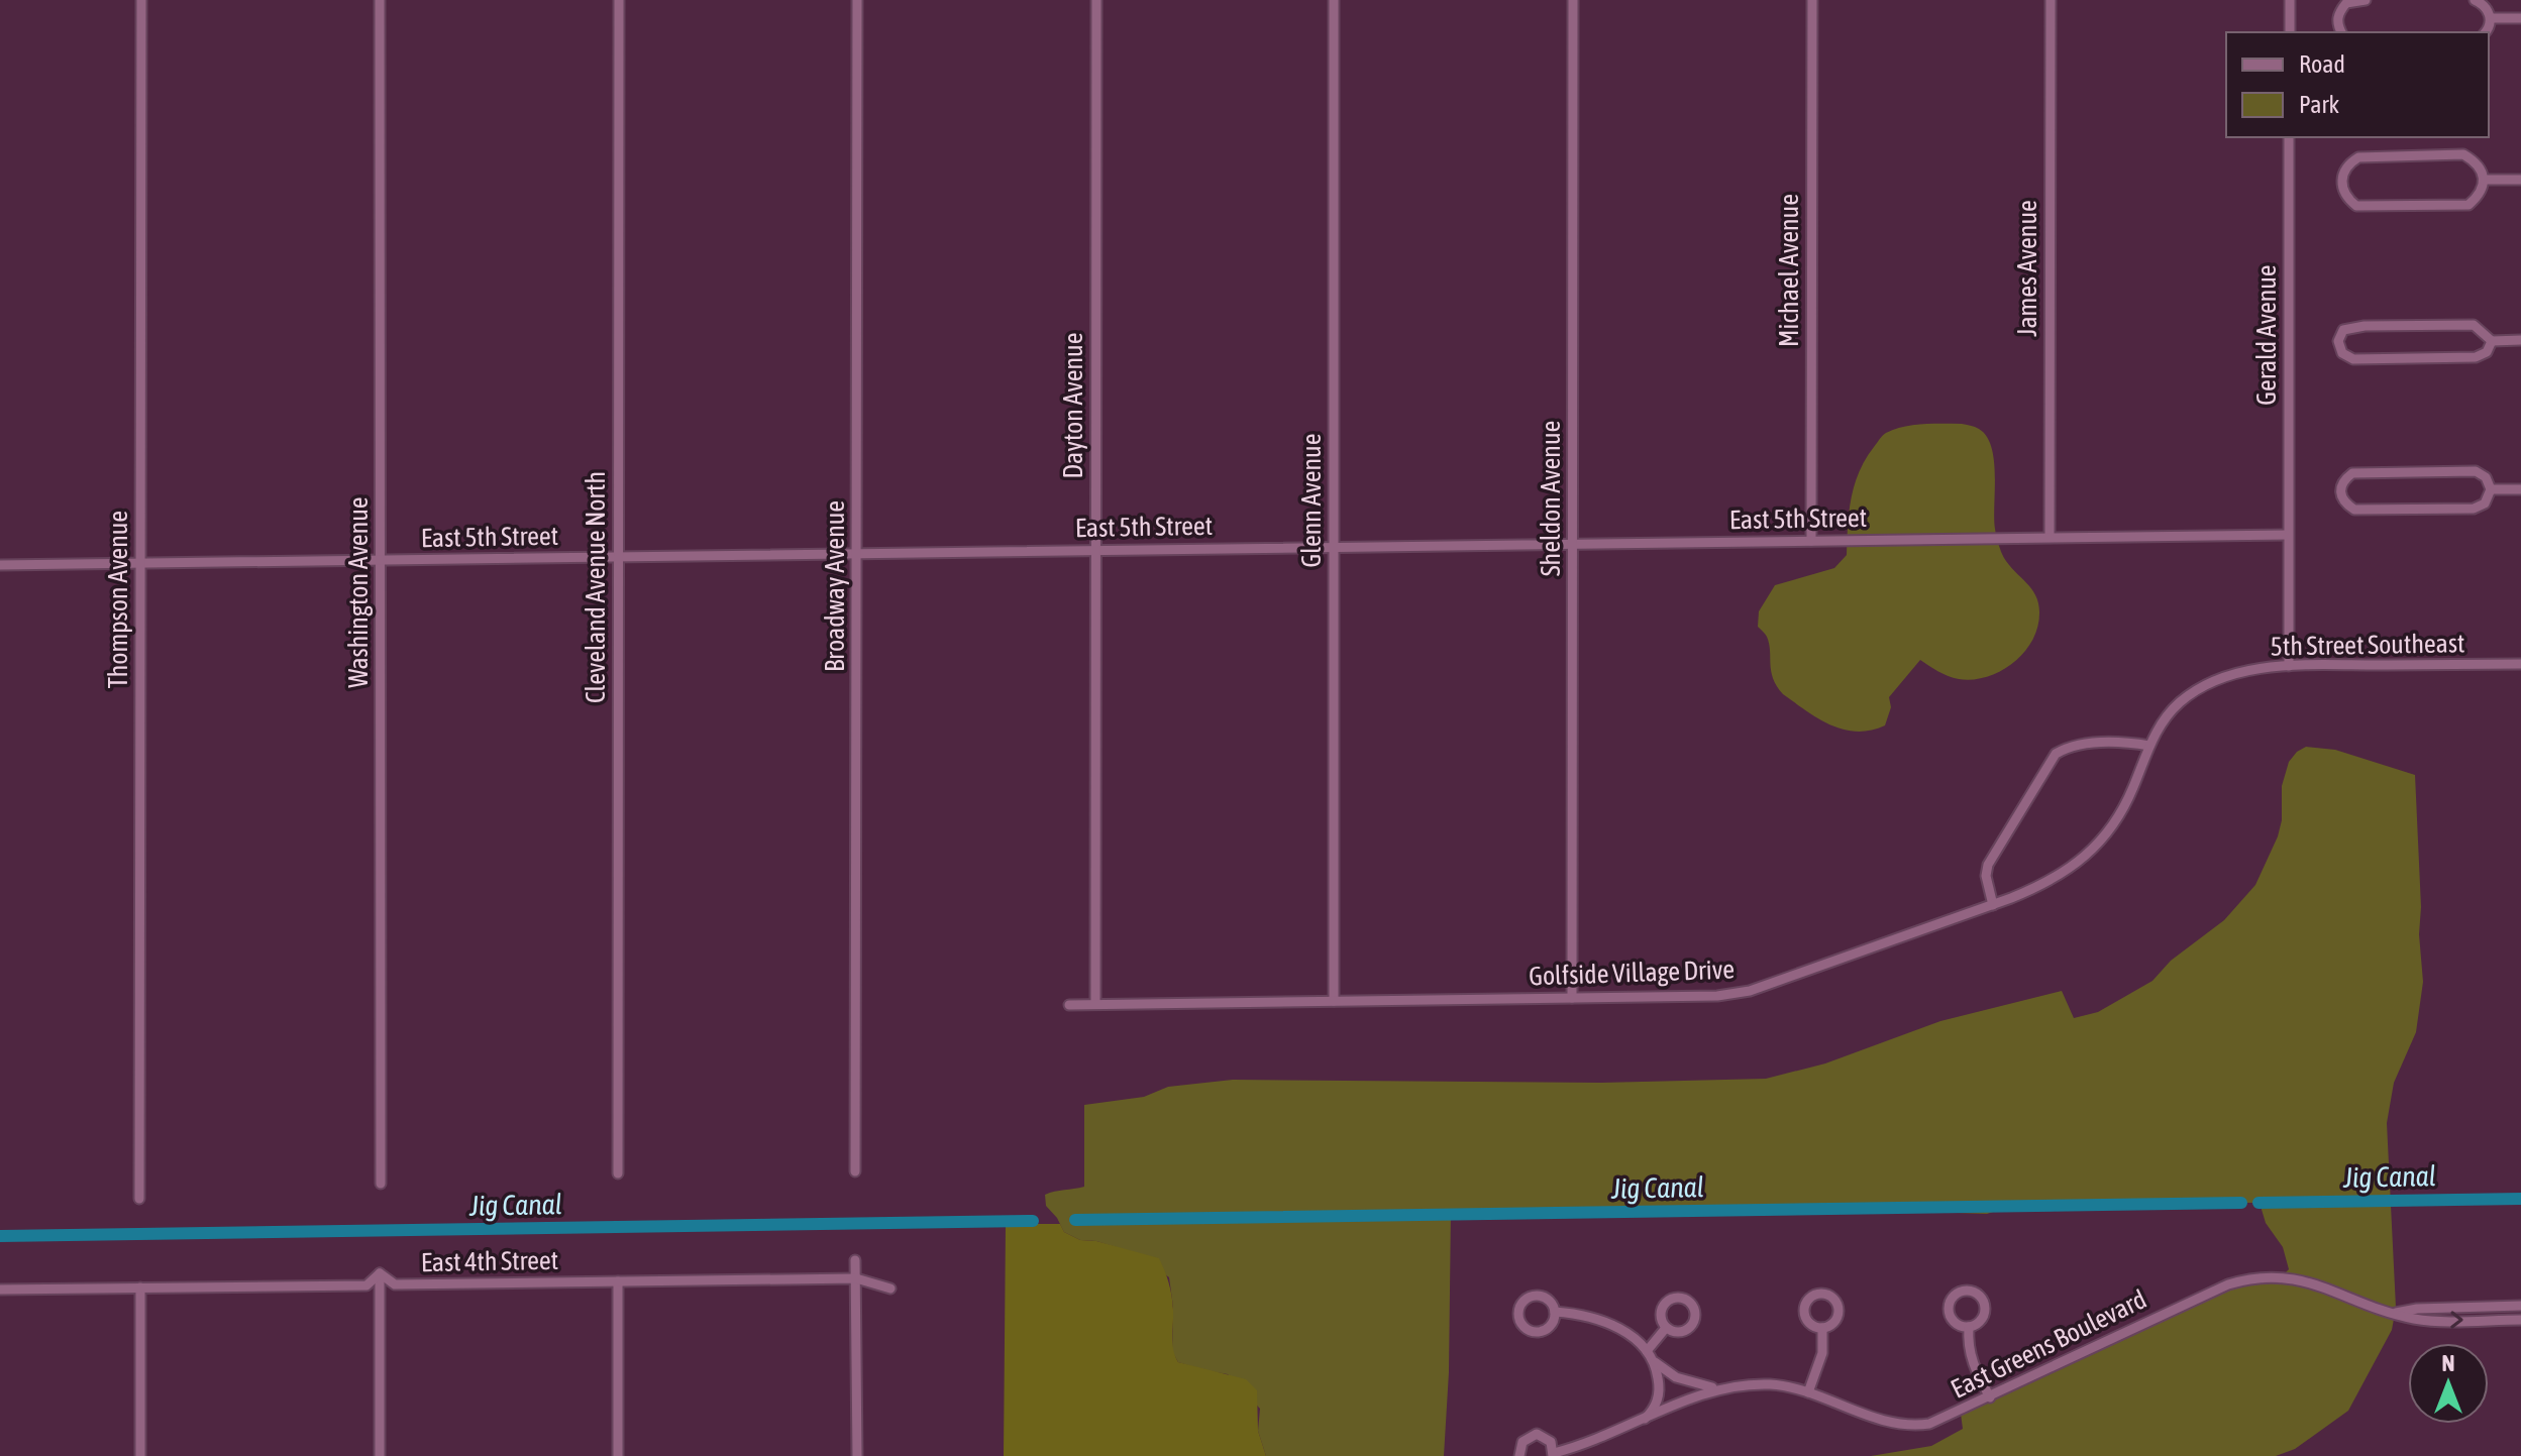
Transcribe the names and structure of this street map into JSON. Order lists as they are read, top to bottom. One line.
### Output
{"streets":{"street":["James Avenue","Michael Avenue","Gerald Avenue","Dayton Avenue","Sheldon Avenue","Glenn Avenue","East 5th Street","Broadway Avenue","Cleveland Avenue North","Washington Avenue","Thompson Avenue","5th Street Southeast","Golfside Village Drive","East 4th Street","East Greens Boulevard"]},"crossings":[["James Avenue","East 5th Street"],["Michael Avenue","East 5th Street"],["Gerald Avenue","East 5th Street"],["Gerald Avenue","5th Street Southeast"],["Dayton Avenue","East 5th Street"],["Dayton Avenue","Golfside Village Drive"],["Sheldon Avenue","East 5th Street"],["Sheldon Avenue","Golfside Village Drive"],["Glenn Avenue","East 5th Street"],["Glenn Avenue","Golfside Village Drive"],["East 5th Street","Broadway Avenue"],["East 5th Street","Cleveland Avenue North"],["East 5th Street","Washington Avenue"],["East 5th Street","Thompson Avenue"],["5th Street Southeast","Golfside Village Drive"]],"water":["Jig Canal"],"legend":["Road","Park"],"north":"top"}
